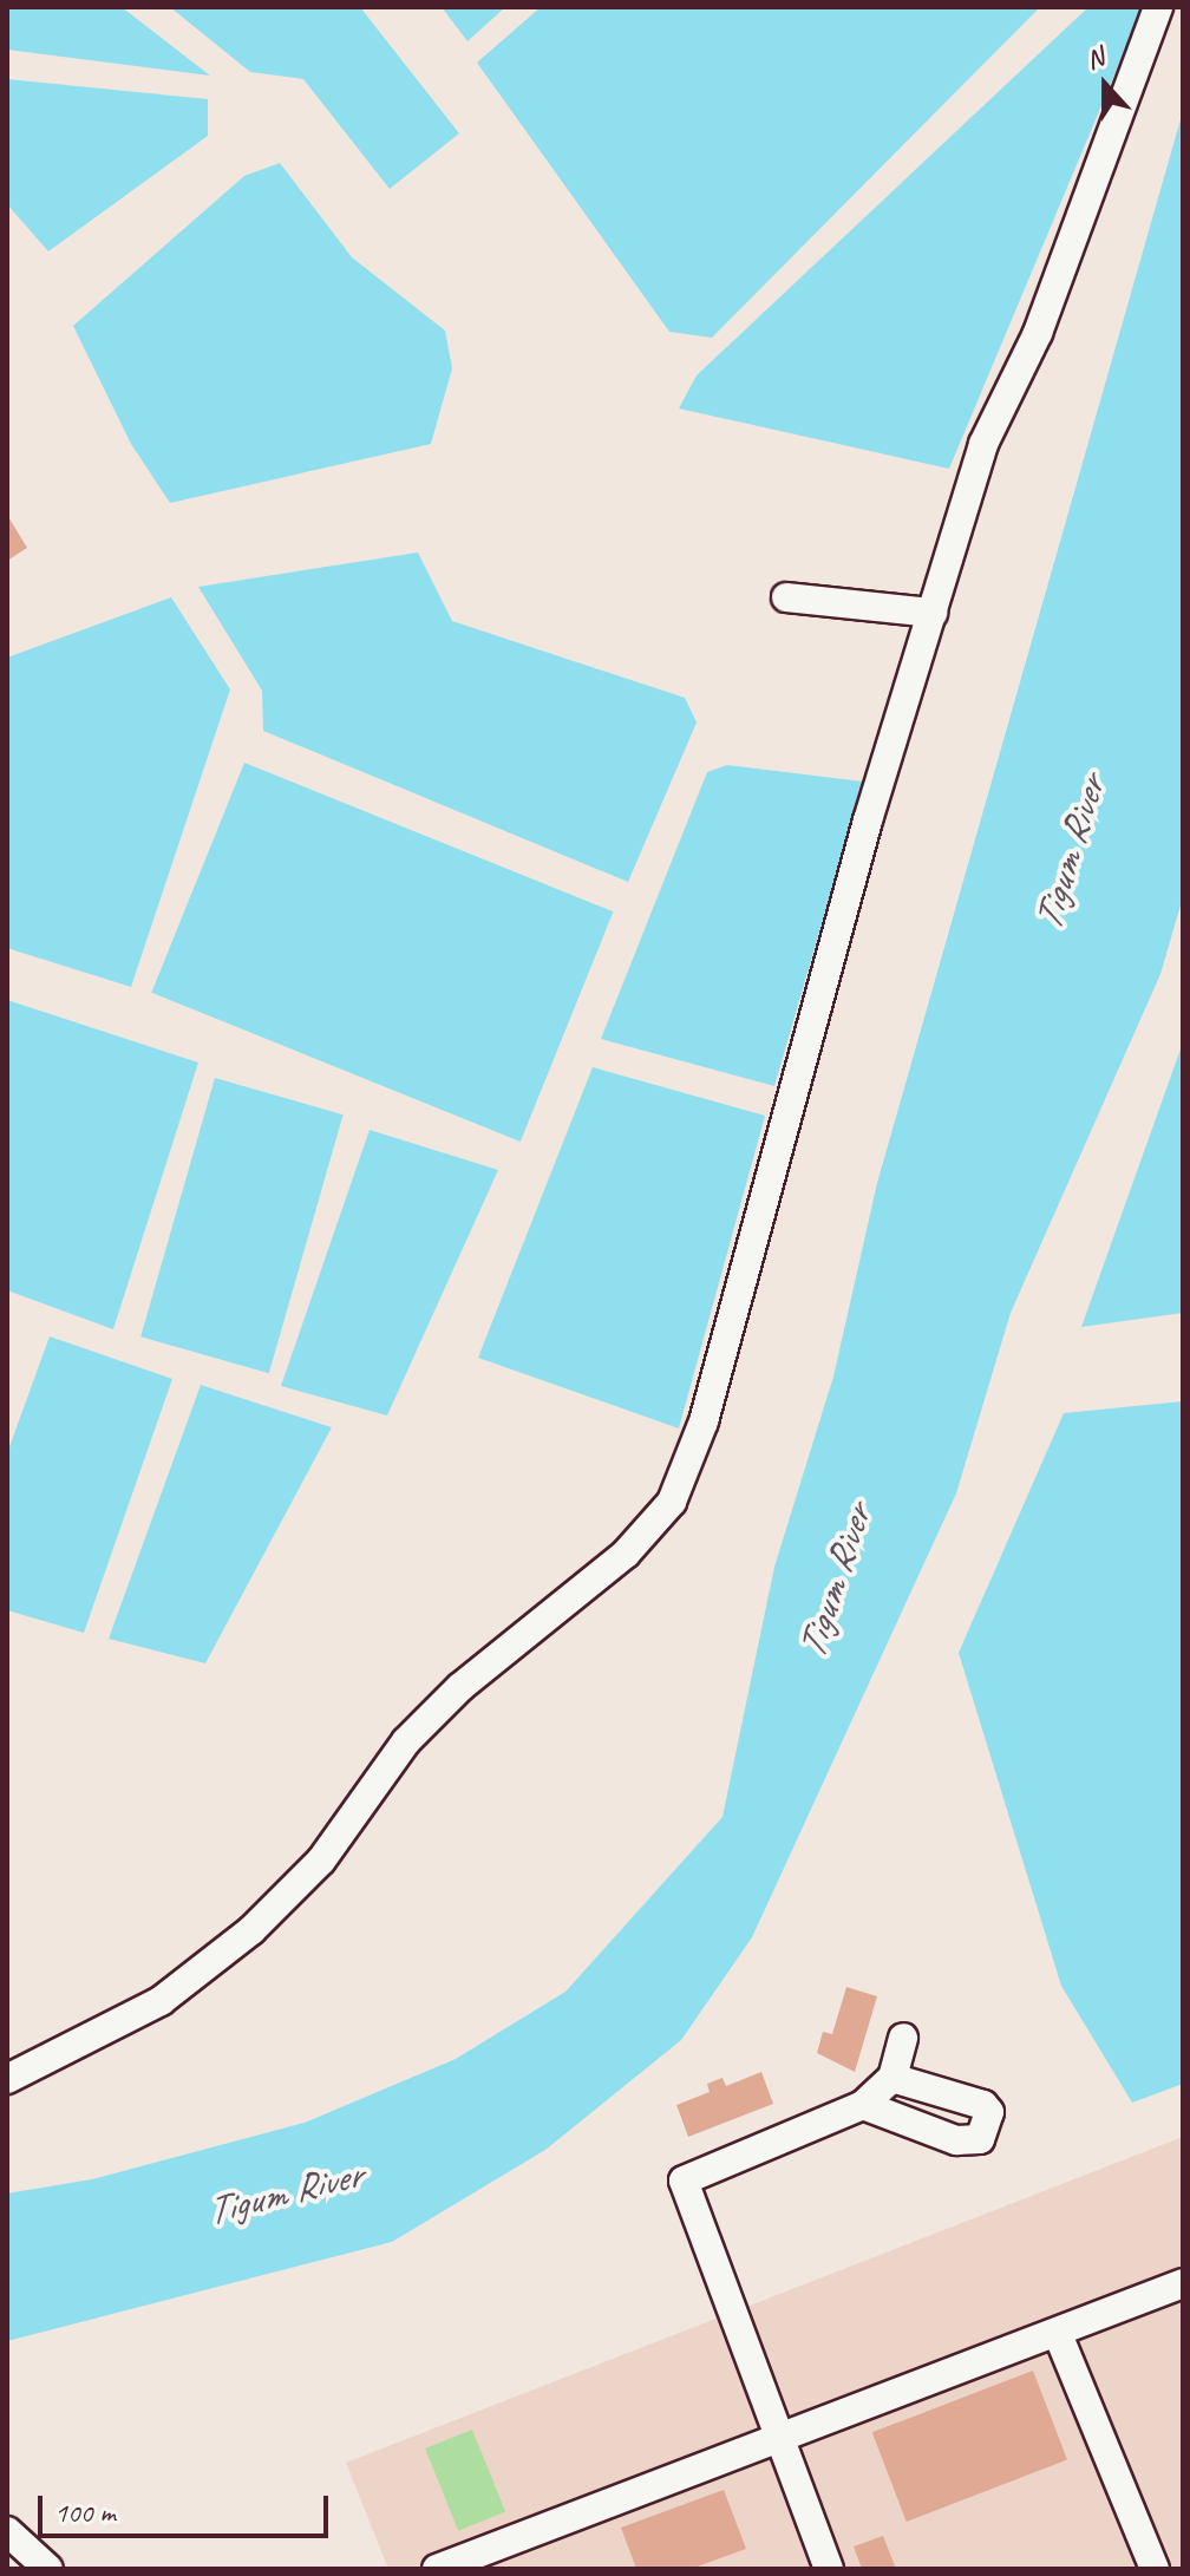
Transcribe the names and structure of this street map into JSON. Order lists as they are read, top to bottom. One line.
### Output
{"water":["Tigum River"],"scale_bar":"100 m","north":"top"}
